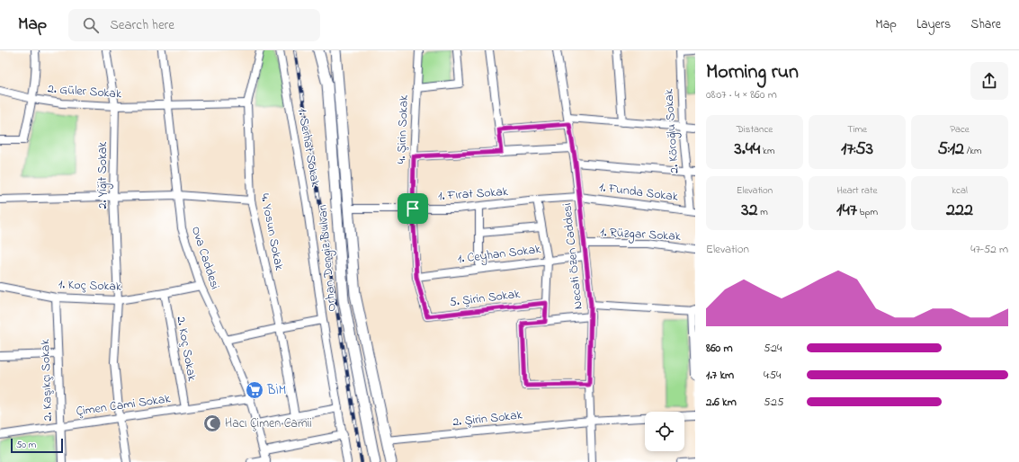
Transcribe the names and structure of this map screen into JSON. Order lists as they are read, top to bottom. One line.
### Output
{"streets":{"main road":["Orhan Dengiz Bulvarı"],"street":["2. Güler Sokak","4. Şirin Sokak","2. Köroğlu Sokak","1. Serhat Sokak","2. Yiğit Sokak","1. Funda Sokak","1. Fırat Sokak","4. Yosun Sokak","1. Rüzgar Sokak","1. Ceyhan Sokak","Necati Özen Caddesi","Ova Caddesi","1. Koç Sokak","5. Şirin Sokak","2. Koç Sokak","2. Kaşıkçı Sokak","Çimen Cami Sokak","2. Şirin Sokak"]},"crossings":[["2. Güler Sokak","2. Yiğit Sokak"],["2. Güler Sokak","4. Yosun Sokak"],["2. Güler Sokak","Ova Caddesi"],["4. Şirin Sokak","1. Fırat Sokak"],["4. Şirin Sokak","1. Ceyhan Sokak"],["4. Şirin Sokak","5. Şirin Sokak"],["2. Köroğlu Sokak","1. Funda Sokak"],["2. Yiğit Sokak","1. Koç Sokak"],["2. Yiğit Sokak","Çimen Cami Sokak"],["1. Funda Sokak","1. Fırat Sokak"],["1. Funda Sokak","Necati Özen Caddesi"],["1. Fırat Sokak","Necati Özen Caddesi"],["1. Fırat Sokak","Orhan Dengiz Bulvarı"],["1. Rüzgar Sokak","Necati Özen Caddesi"],["1. Ceyhan Sokak","Necati Özen Caddesi"],["Necati Özen Caddesi","2. Şirin Sokak"],["Ova Caddesi","1. Koç Sokak"],["Ova Caddesi","Çimen Cami Sokak"],["Orhan Dengiz Bulvarı","2. Şirin Sokak"],["1. Koç Sokak","2. Koç Sokak"],["1. Koç Sokak","2. Kaşıkçı Sokak"],["2. Koç Sokak","Çimen Cami Sokak"],["2. Kaşıkçı Sokak","Çimen Cami Sokak"]],"places":{"supermarket":["BİM"],"mosque":["Hacı Çimen Camii"]},"scale_bar":"50 m","page":{"header":"Map","search":"Search here","nav":["Map","Layers","Share"],"heading":["Morning run","08:07 · 4 × 860 m"],"stats":[["Distance","3.44 km"],["Time","17:53"],["Pace","5:12 /km"],["Elevation","32 m"],["Heart rate","147 bpm"],["kcal","222"]],"chart":["Elevation","47–52 m"],"list":[{"name":"860 m","note":"5:24"},{"name":"1.7 km","note":"4:54"},{"name":"2.6 km","note":"5:25"}],"scale":"50 m"}}
